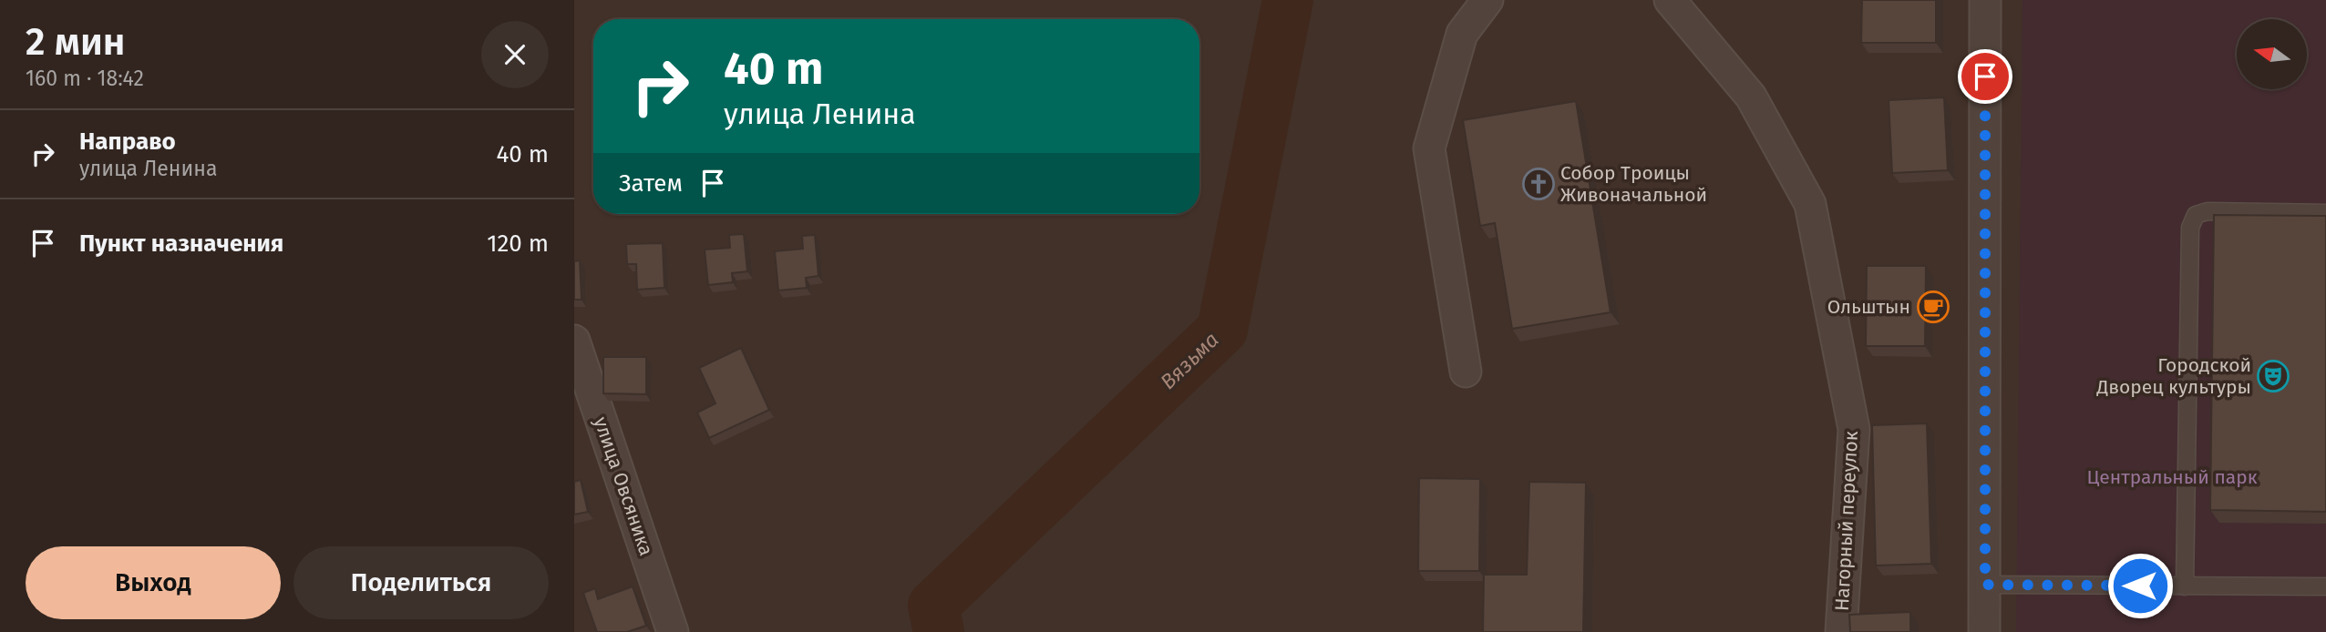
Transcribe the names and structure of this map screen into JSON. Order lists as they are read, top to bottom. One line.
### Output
{"streets":{"street":["улица Овсяника","Нагорный переулок"]},"water":["Вязьма"],"parks":["Центральный парк"],"places":{"church":["Собор Троицы Живоначальной"],"cafe":["Ольштын"],"theatre":["Городской Дворец культуры"]},"north":"left","page":{"heading":["2 мин","160 m · 18:42"],"turn":["40 m","улица Ленина"],"list":[{"name":"Направо","note":"улица Ленина","value":"40 m"},{"name":"Пункт назначения","value":"120 m"}],"then":"Затем","buttons":["Выход","Поделиться"]}}
